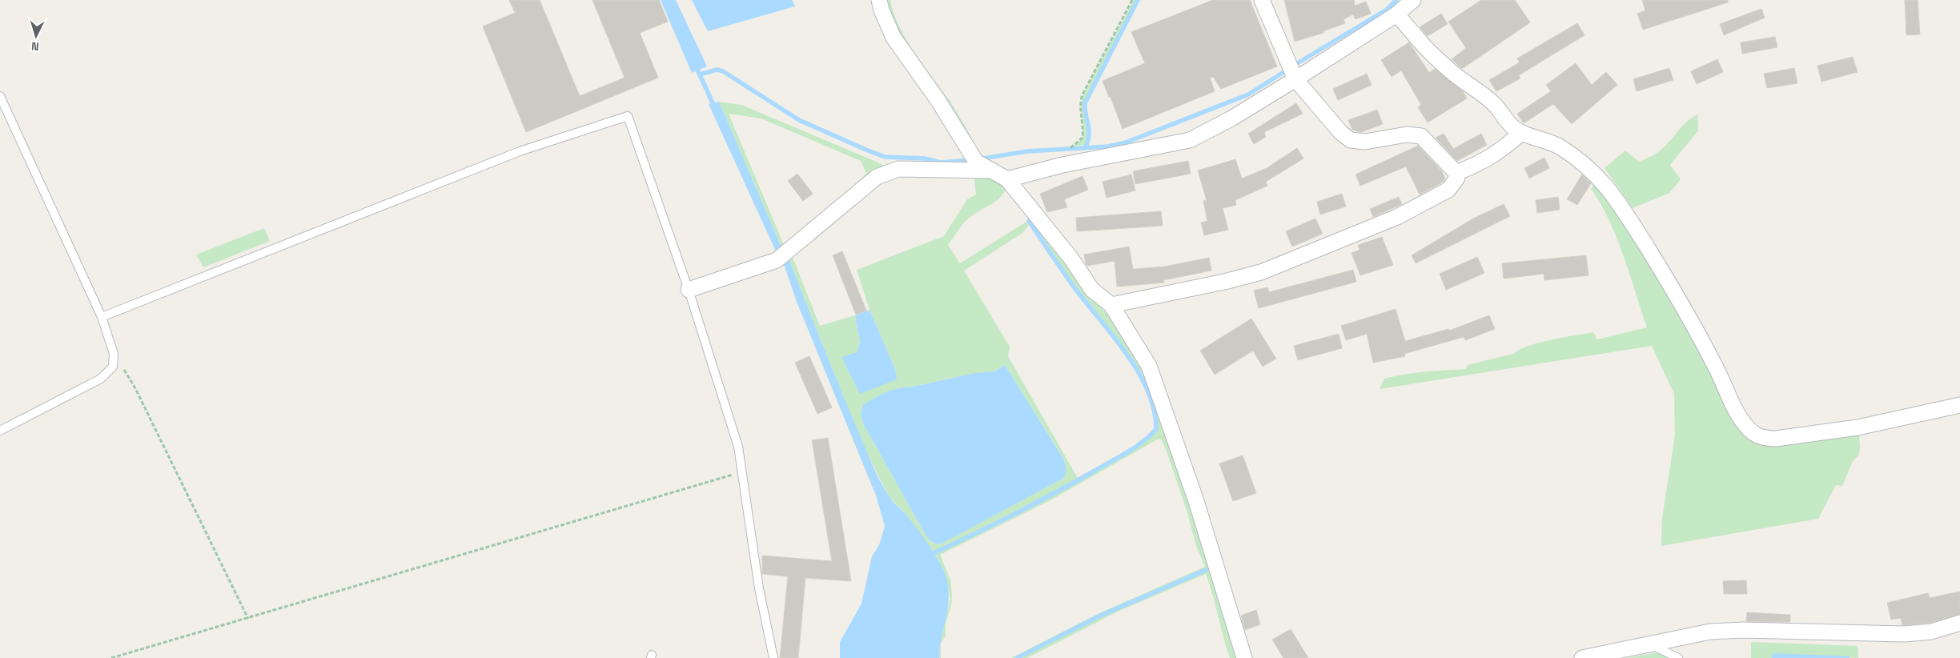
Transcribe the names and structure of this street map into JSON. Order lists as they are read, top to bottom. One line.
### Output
{"north":"bottom"}
